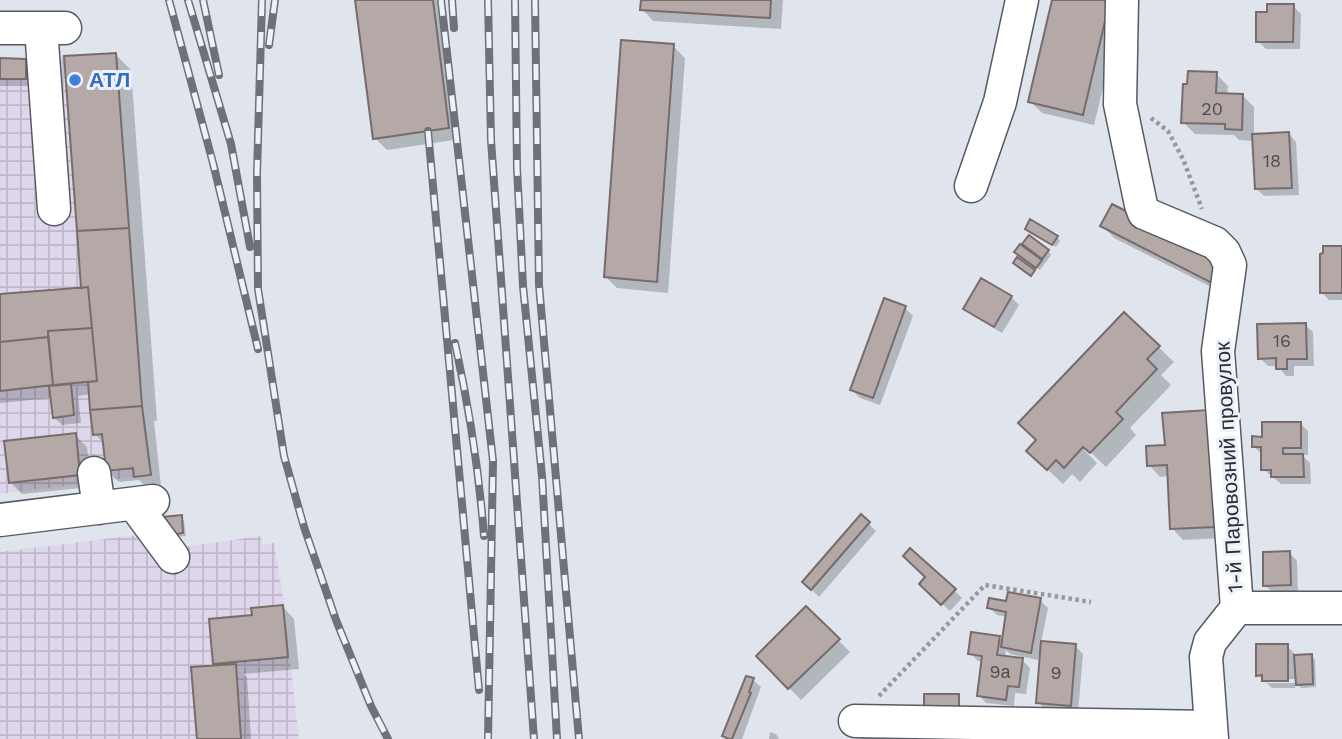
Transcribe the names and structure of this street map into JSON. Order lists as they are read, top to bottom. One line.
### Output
{"streets":{"street":["1-й Паровозний провулок"]},"places":["АТЛ"],"house_numbers":["20","18","16","9а","9"]}
